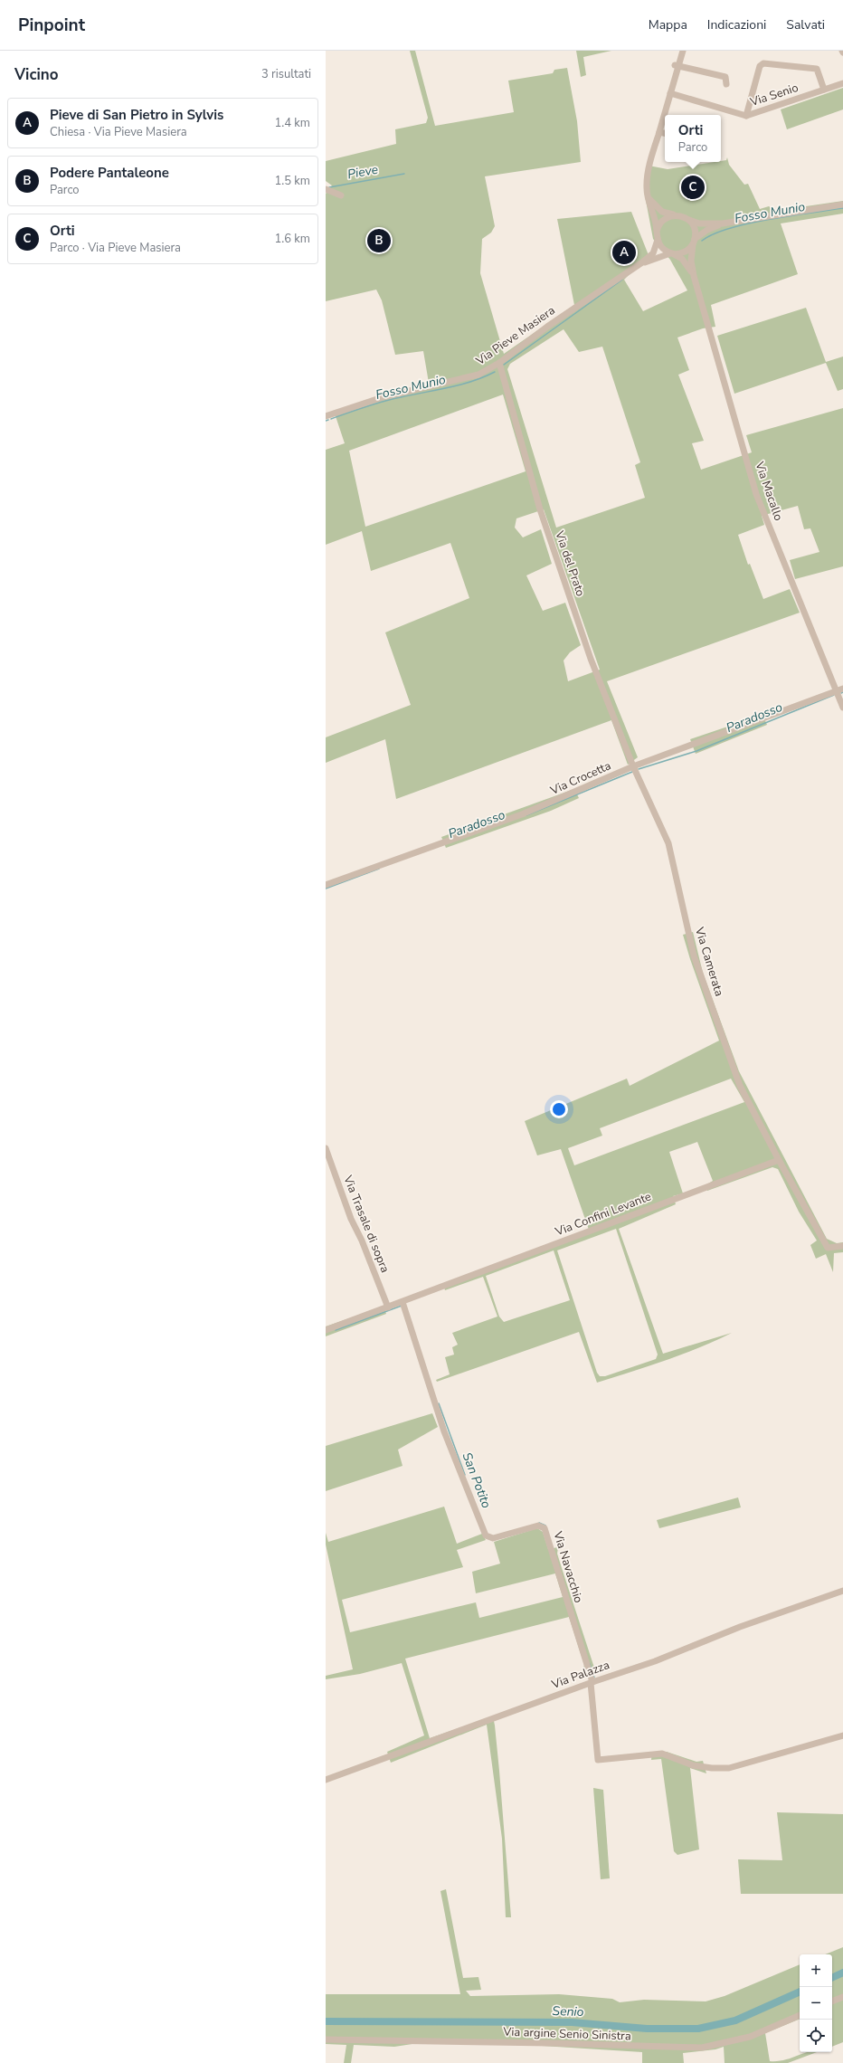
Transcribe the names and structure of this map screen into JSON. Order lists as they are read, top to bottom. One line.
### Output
{"streets":{"street":["Via Senio","Via Pieve Masiera","Via Macallo","Via del Prato","Via Crocetta","Via Camerata","Via Confini Levante","Via Trasale di sopra","Via Navacchio","Via Palazza","Via argine Senio Sinistra"]},"crossings":[["Via Pieve Masiera","Via Macallo"],["Via Pieve Masiera","Via del Prato"],["Via Macallo","Via Crocetta"],["Via del Prato","Via Crocetta"],["Via del Prato","Via Camerata"],["Via Crocetta","Via Camerata"],["Via Camerata","Via Confini Levante"],["Via Confini Levante","Via Trasale di sopra"],["Via Confini Levante","Via Navacchio"],["Via Navacchio","Via Palazza"]],"water":["Pieve","Fosso Munio","Paradosso","San Potito","Senio"],"page":{"header":"Pinpoint","nav":["Mappa","Indicazioni","Salvati"],"heading":["Vicino","3 risultati"],"list":[{"mark":"A","name":"Pieve di San Pietro in Sylvis","note":"Chiesa · Via Pieve Masiera","value":"1.4 km"},{"mark":"B","name":"Podere Pantaleone","note":"Parco","value":"1.5 km"},{"mark":"C","name":"Orti","note":"Parco · Via Pieve Masiera","value":"1.6 km"}],"popup":["Orti","Parco"],"pins":["C","B","A"],"map_buttons":["+","−"]}}
